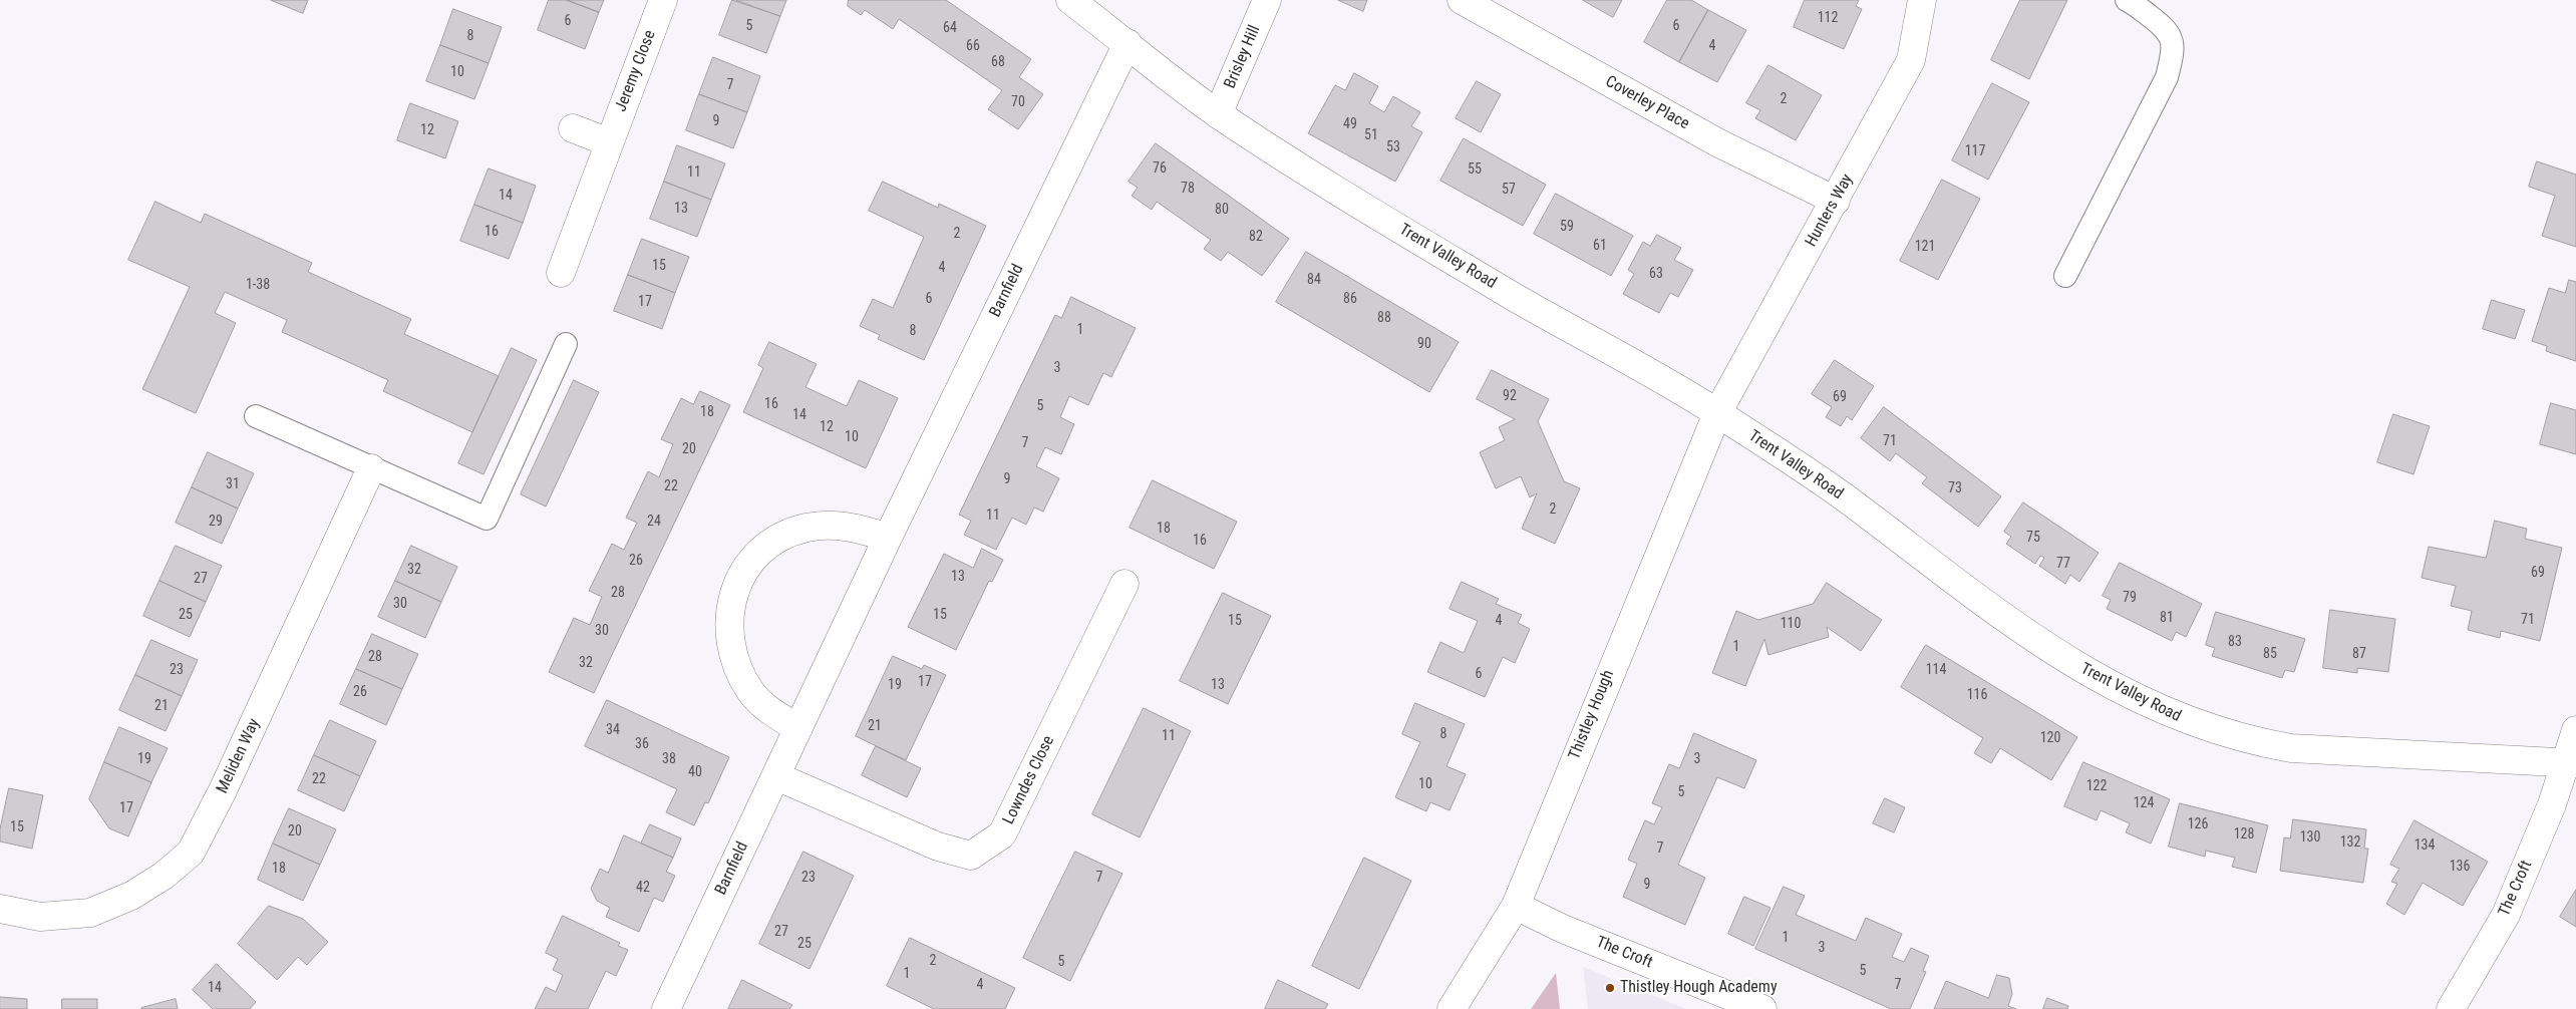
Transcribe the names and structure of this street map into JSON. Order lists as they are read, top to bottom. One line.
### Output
{"streets":{"street":["Brisley Hill","Jeremy Close","Coverley Place","Hunters Way","Trent Valley Road","Barnfield","Thistley Hough","Meliden Way","Lowndes Close","The Croft"]},"crossings":[["Brisley Hill","Trent Valley Road"],["Coverley Place","Hunters Way"],["Hunters Way","Trent Valley Road"],["Hunters Way","Thistley Hough"],["Trent Valley Road","Barnfield"],["Trent Valley Road","Thistley Hough"],["Trent Valley Road","The Croft"],["Barnfield","Lowndes Close"],["Thistley Hough","The Croft"]],"places":["Thistley Hough Academy"],"house_numbers":["112","6","5","6","64","8","66","4","68","10","7","2","70","9","49","12","51","53","117","76","55","11","78","57","14","13","80","59","16","2","82","61","121","15","4","63","84","1-38","6","86","17","88","1","8","90","3","92","69","16","5","18","14","12","10","71","7","20","9","31","22","73","2","11","29","24","18","75","16","26","77","32","69","13","27","28","79","30","25","15","81","71","15","4","110","30","83","1","85","87","28","32","23","114","6","17","19","13","26","116","21","21","34","8","11","120","36","19","38","3","40","22","10","122","5","124","17","126","15","20","128","130","132","134","7","136","18","23","7","9","42","27","1","25","3","2","5","5","1","4","7","14"]}
